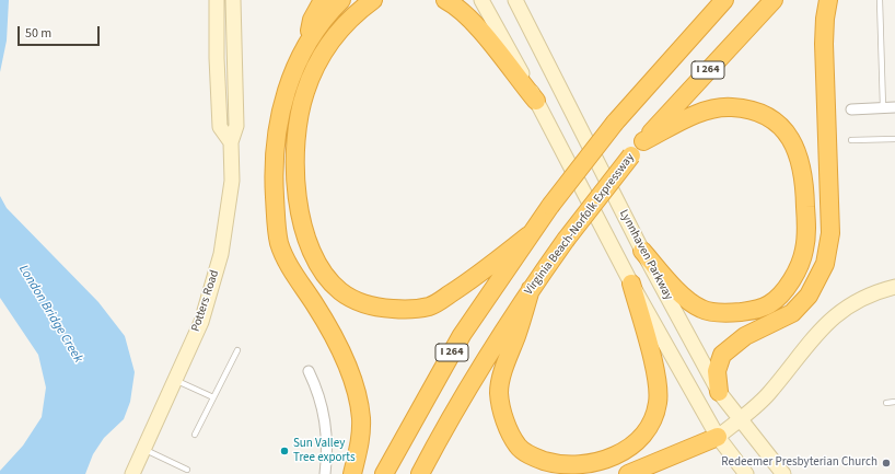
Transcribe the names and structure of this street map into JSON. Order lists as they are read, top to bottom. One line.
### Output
{"streets":{"highway":["I 264","Virginia Beach-Norfolk Expressway"],"main road":["Lynnhaven Parkway","Potters Road"]},"water":["London Bridge Creek"],"places":["Sun Valley Tree exports","Redeemer Presbyterian Church"],"scale_bar":"50 m"}
